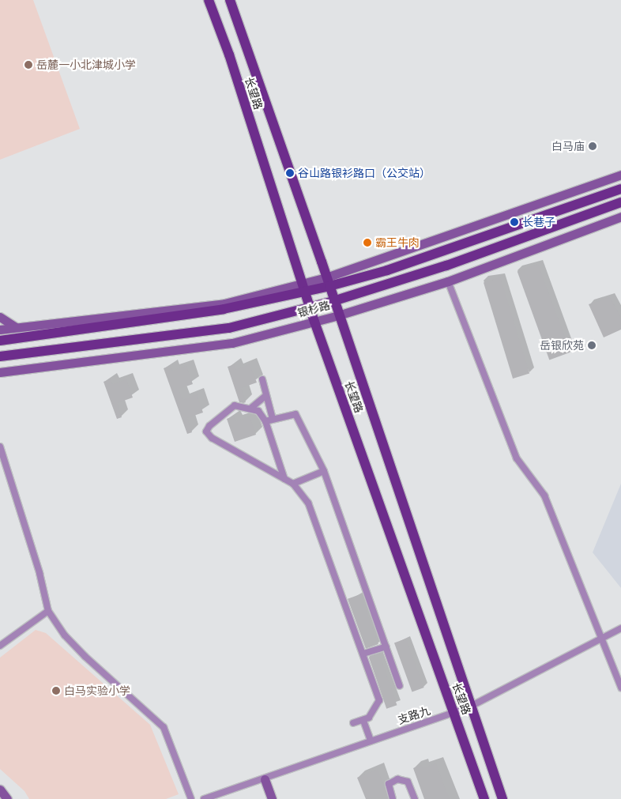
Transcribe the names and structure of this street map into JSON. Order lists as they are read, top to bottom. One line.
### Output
{"streets":{"main road":["长望路","银杉路"],"street":["支路九"]},"crossings":[["长望路","银杉路"],["长望路","支路九"]],"places":["岳麓一小北津城小学","白马庙","谷山路银衫路口（公交站）","长巷子","霸王牛肉","岳银欣苑","白马实验小学"]}
